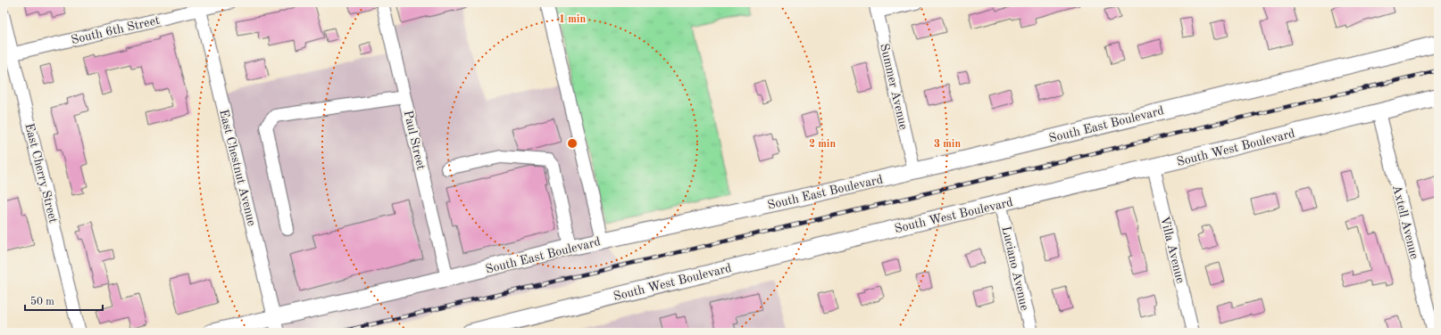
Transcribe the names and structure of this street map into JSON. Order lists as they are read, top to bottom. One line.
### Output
{"streets":{"main road":["South East Boulevard","South West Boulevard"],"street":["South 6th Street","Summer Avenue","Paul Street","East Chestnut Avenue","East Cherry Street","Axtell Avenue","Villa Avenue","Luciano Avenue"]},"crossings":[["South 6th Street","East Chestnut Avenue"],["South 6th Street","East Cherry Street"],["Summer Avenue","South East Boulevard"],["South East Boulevard","Paul Street"],["South East Boulevard","East Chestnut Avenue"],["South West Boulevard","Axtell Avenue"],["South West Boulevard","Villa Avenue"],["South West Boulevard","Luciano Avenue"]],"scale_bar":"50 m","rings":["1 min","2 min","3 min"]}
